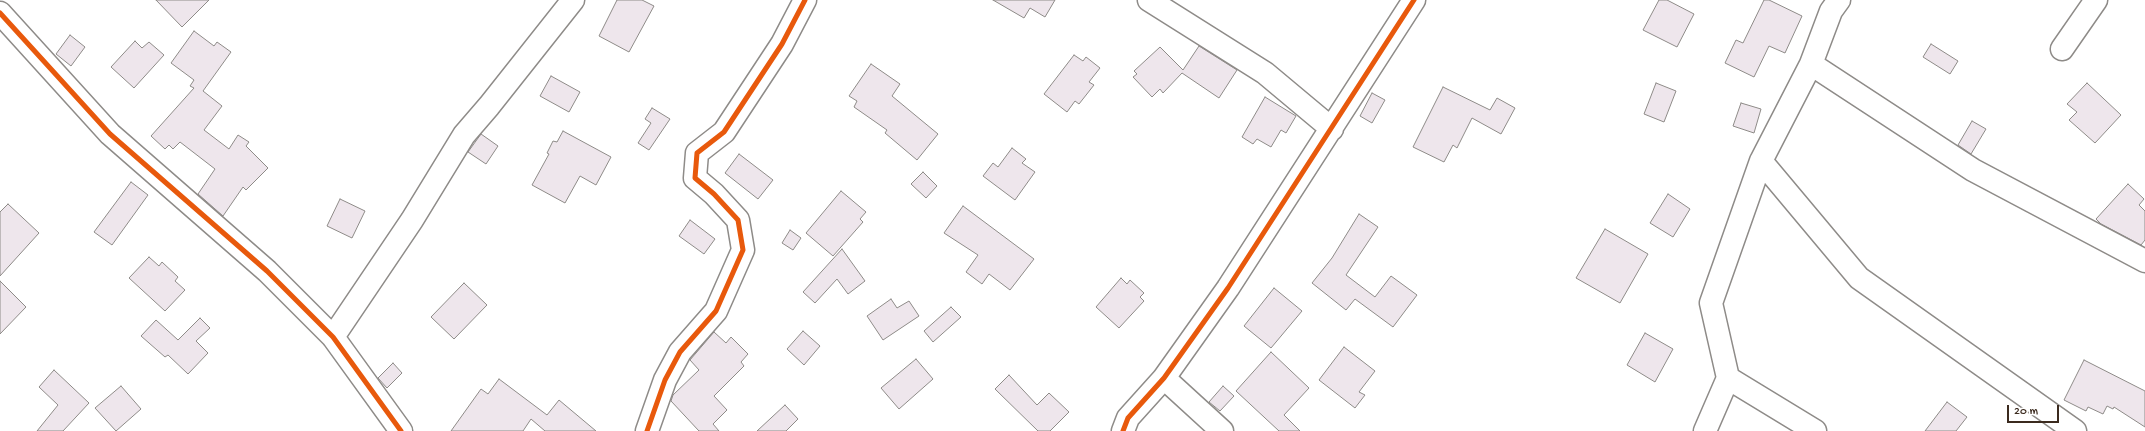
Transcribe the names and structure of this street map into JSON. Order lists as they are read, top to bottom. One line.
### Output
{"scale_bar":"20 m"}
